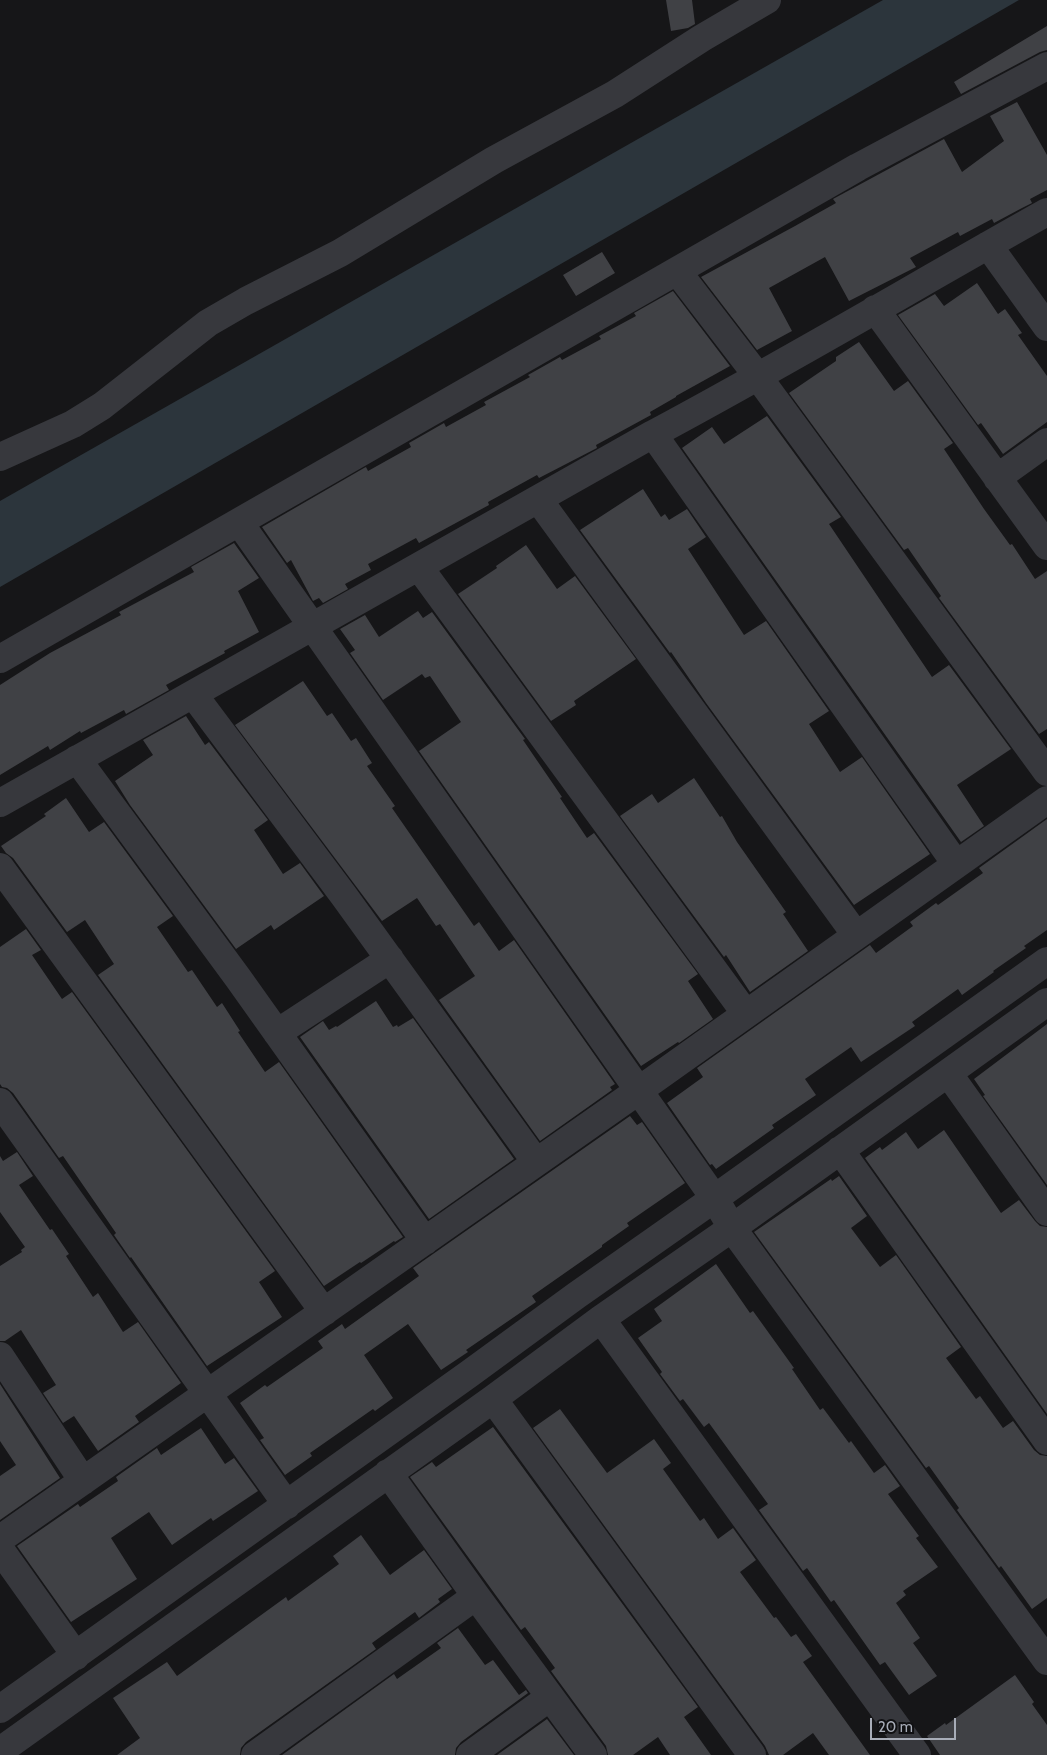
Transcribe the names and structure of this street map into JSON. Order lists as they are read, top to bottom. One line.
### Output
{"scale_bar":"20 m"}
